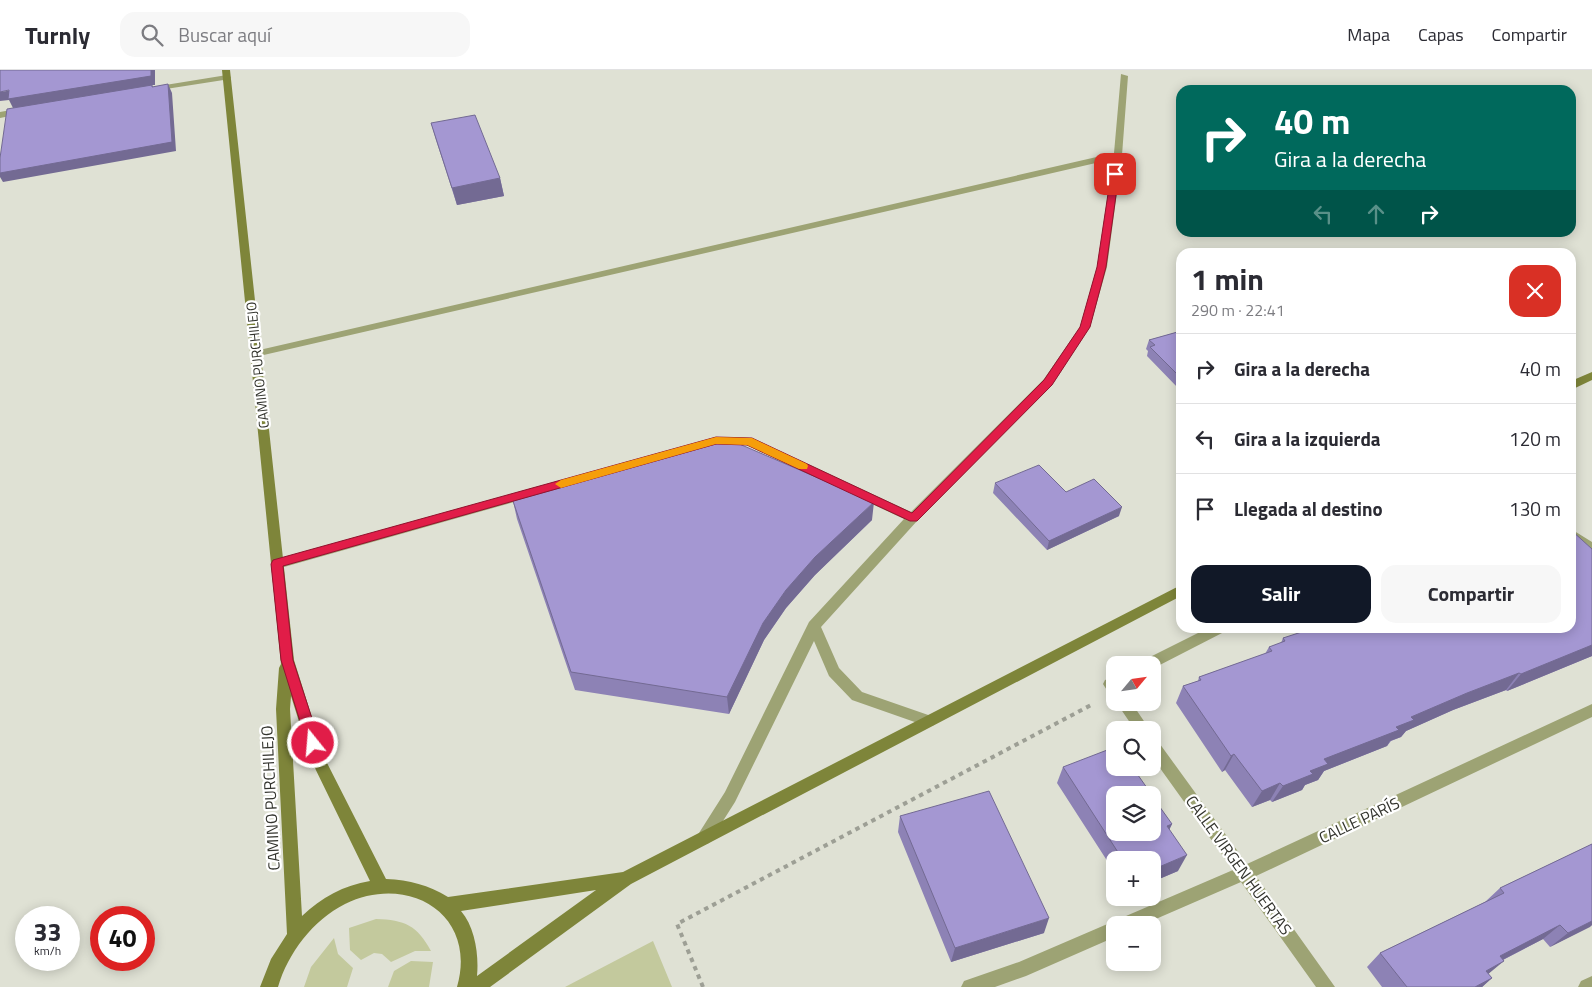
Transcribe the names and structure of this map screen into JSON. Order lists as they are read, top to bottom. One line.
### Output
{"streets":{"street":["CAMINO PURCHILEJO","CALLE PARÍS","CALLE VIRGEN HUERTAS"]},"crossings":[["CALLE PARÍS","CALLE VIRGEN HUERTAS"]],"north":"top right","page":{"header":"Turnly","search":"Buscar aquí","nav":["Mapa","Capas","Compartir"],"turn":["40 m","Gira a la derecha"],"heading":["1 min","290 m · 22:41"],"list":[{"name":"Gira a la derecha","value":"40 m"},{"name":"Gira a la izquierda","value":"120 m"},{"name":"Llegada al destino","value":"130 m"}],"buttons":["Salir","Compartir"],"map_buttons":["+","−"],"speed":"33 km/h","limit":"40"}}
